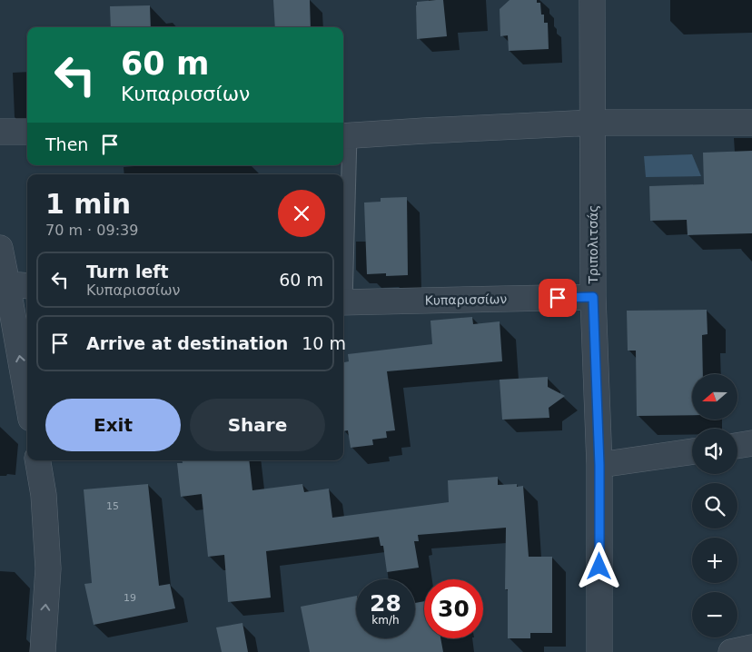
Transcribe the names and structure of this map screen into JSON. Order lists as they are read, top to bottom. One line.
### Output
{"streets":{"street":["Τριπολιτσάς","Κυπαρισσίων"]},"crossings":[["Τριπολιτσάς","Κυπαρισσίων"]],"house_numbers":["15","19"],"north":"left","page":{"turn":["60 m","Κυπαρισσίων"],"then":"Then","heading":["1 min","70 m · 09:39"],"list":[{"name":"Turn left","note":"Κυπαρισσίων","value":"60 m"},{"name":"Arrive at destination","value":"10 m"}],"map_buttons":["+","−"],"buttons":["Exit","Share"],"speed":"28 km/h","limit":"30"}}
